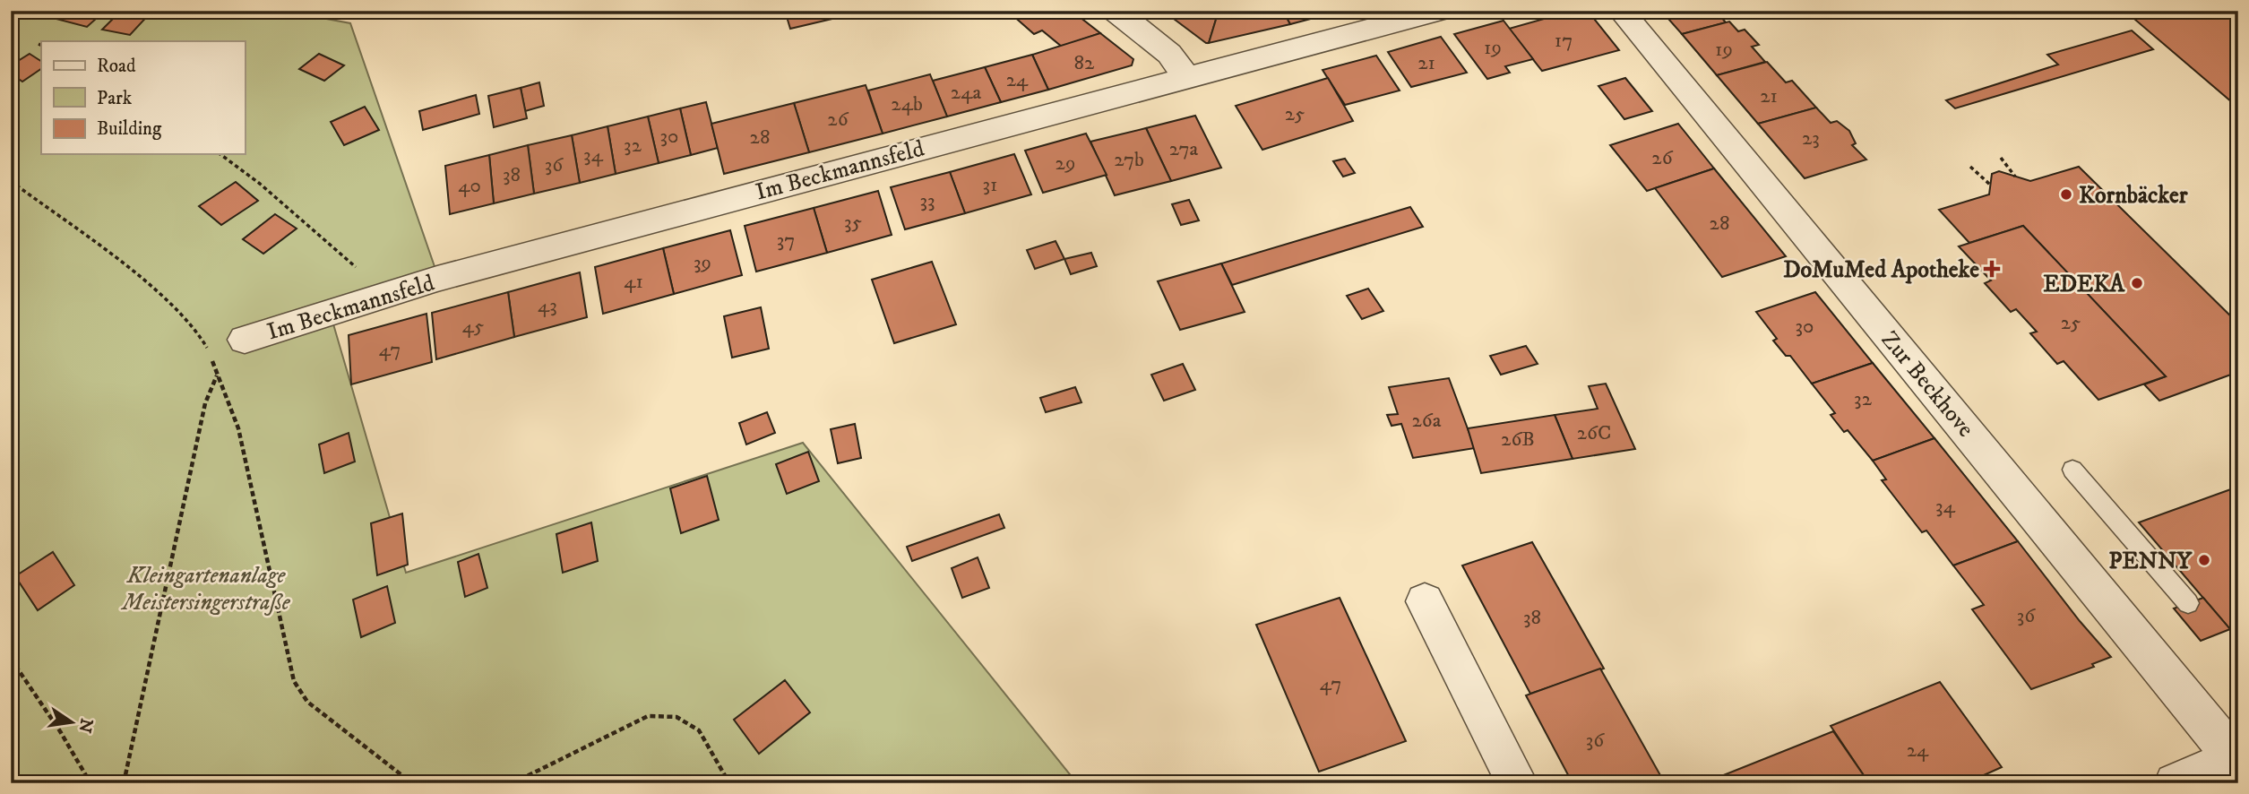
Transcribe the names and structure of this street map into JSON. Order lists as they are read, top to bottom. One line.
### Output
{"streets":{"street":["Im Beckmannsfeld","Zur Beckhove"]},"parks":["Kleingartenanlage Meistersingerstraße"],"places":{"other":["Kornbäcker","EDEKA","PENNY"],"health":["DoMuMed Apotheke"]},"house_numbers":["17","19","19","82","21","24","24a","21","24b","25","26","30","28","23","32","27a","34","26","27b","29","36","38","31","40","33","35","28","37","39","41","43","25","45","30","47","32","26a","26C","26B","34","36","38","47","36","24"],"legend":["Road","Park","Building"],"north":"right"}
